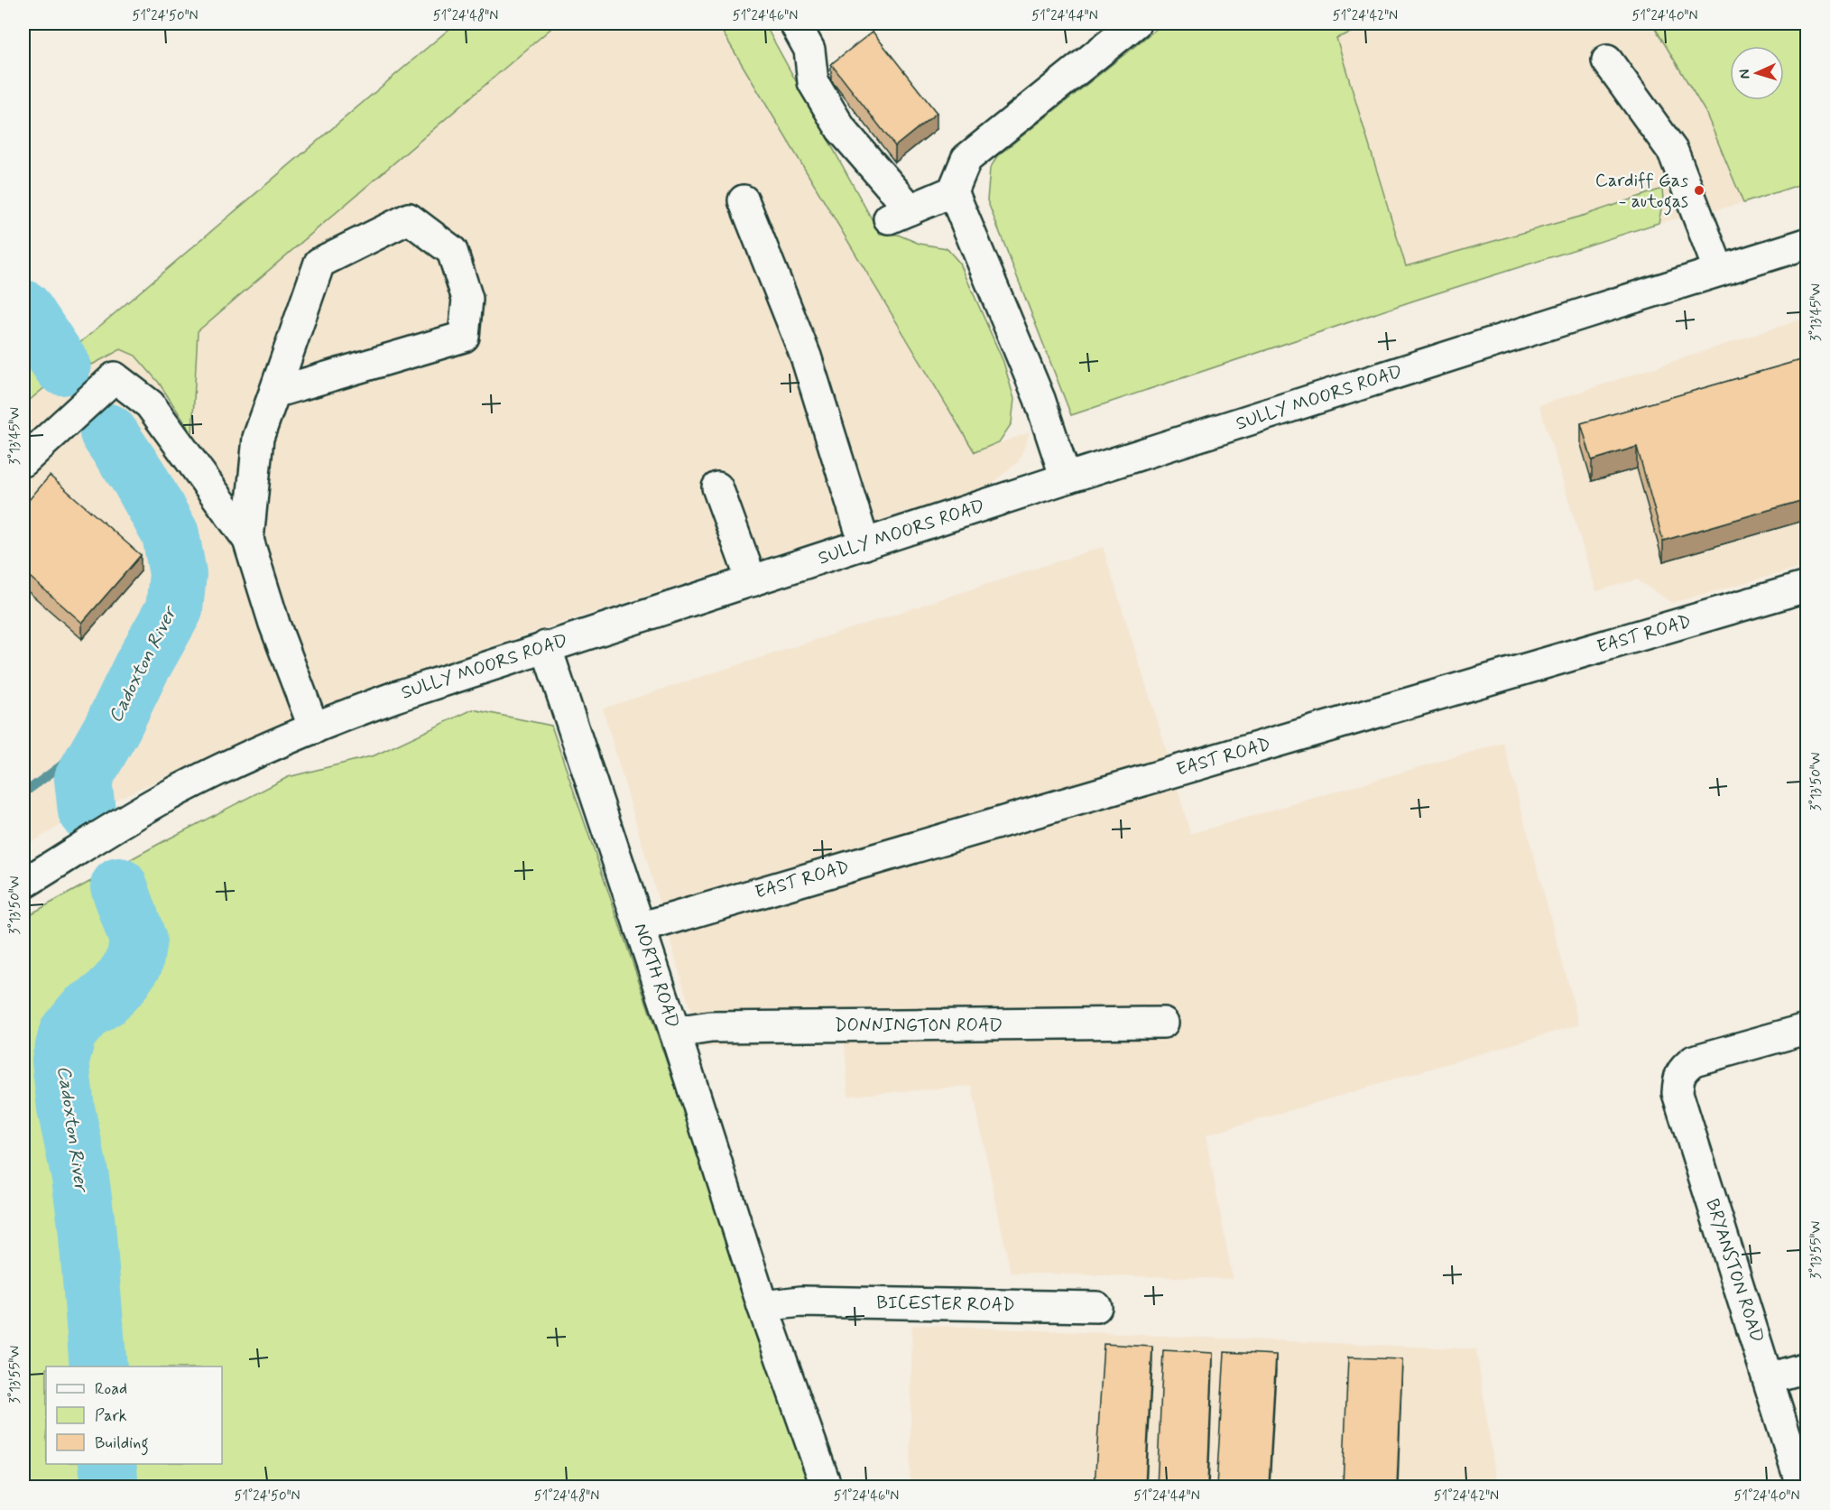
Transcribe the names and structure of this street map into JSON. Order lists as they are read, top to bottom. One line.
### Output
{"streets":{"main road":["SULLY MOORS ROAD","EAST ROAD","NORTH ROAD","DONNINGTON ROAD","BRYANSTON ROAD","BICESTER ROAD"]},"crossings":[["SULLY MOORS ROAD","NORTH ROAD"],["EAST ROAD","NORTH ROAD"],["NORTH ROAD","DONNINGTON ROAD"],["NORTH ROAD","BICESTER ROAD"]],"water":["Cadoxton River"],"places":["Cardiff Gas - autogas"],"legend":["Road","Park","Building"],"north":"left","coordinates":["51°24'50\"N","51°24'48\"N","51°24'46\"N","51°24'44\"N","51°24'42\"N","51°24'40\"N","3°13'45\"W","3°13'50\"W","3°13'55\"W"]}
